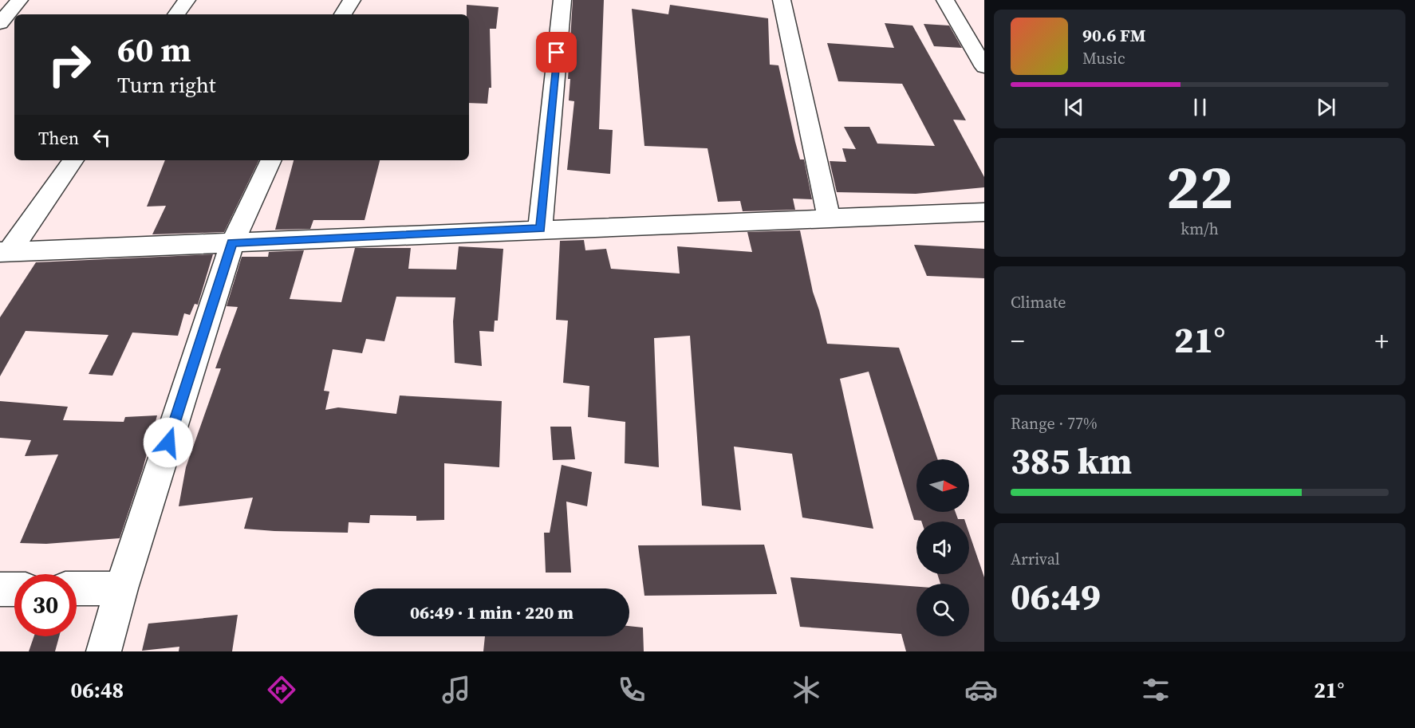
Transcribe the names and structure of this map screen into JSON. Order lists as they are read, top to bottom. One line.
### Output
{"north":"right","page":{"turn":["60 m","Turn right"],"song":["90.6 FM","Music"],"then":"Then","tile":[["22","km/h"],"Climate",["Range · 77%","385 km"],["Arrival","06:49"]],"heat":["−","21°","+"],"limit":"30","trip":"06:49 · 1 min · 220 m","tabs":["06:48","21°"]}}
